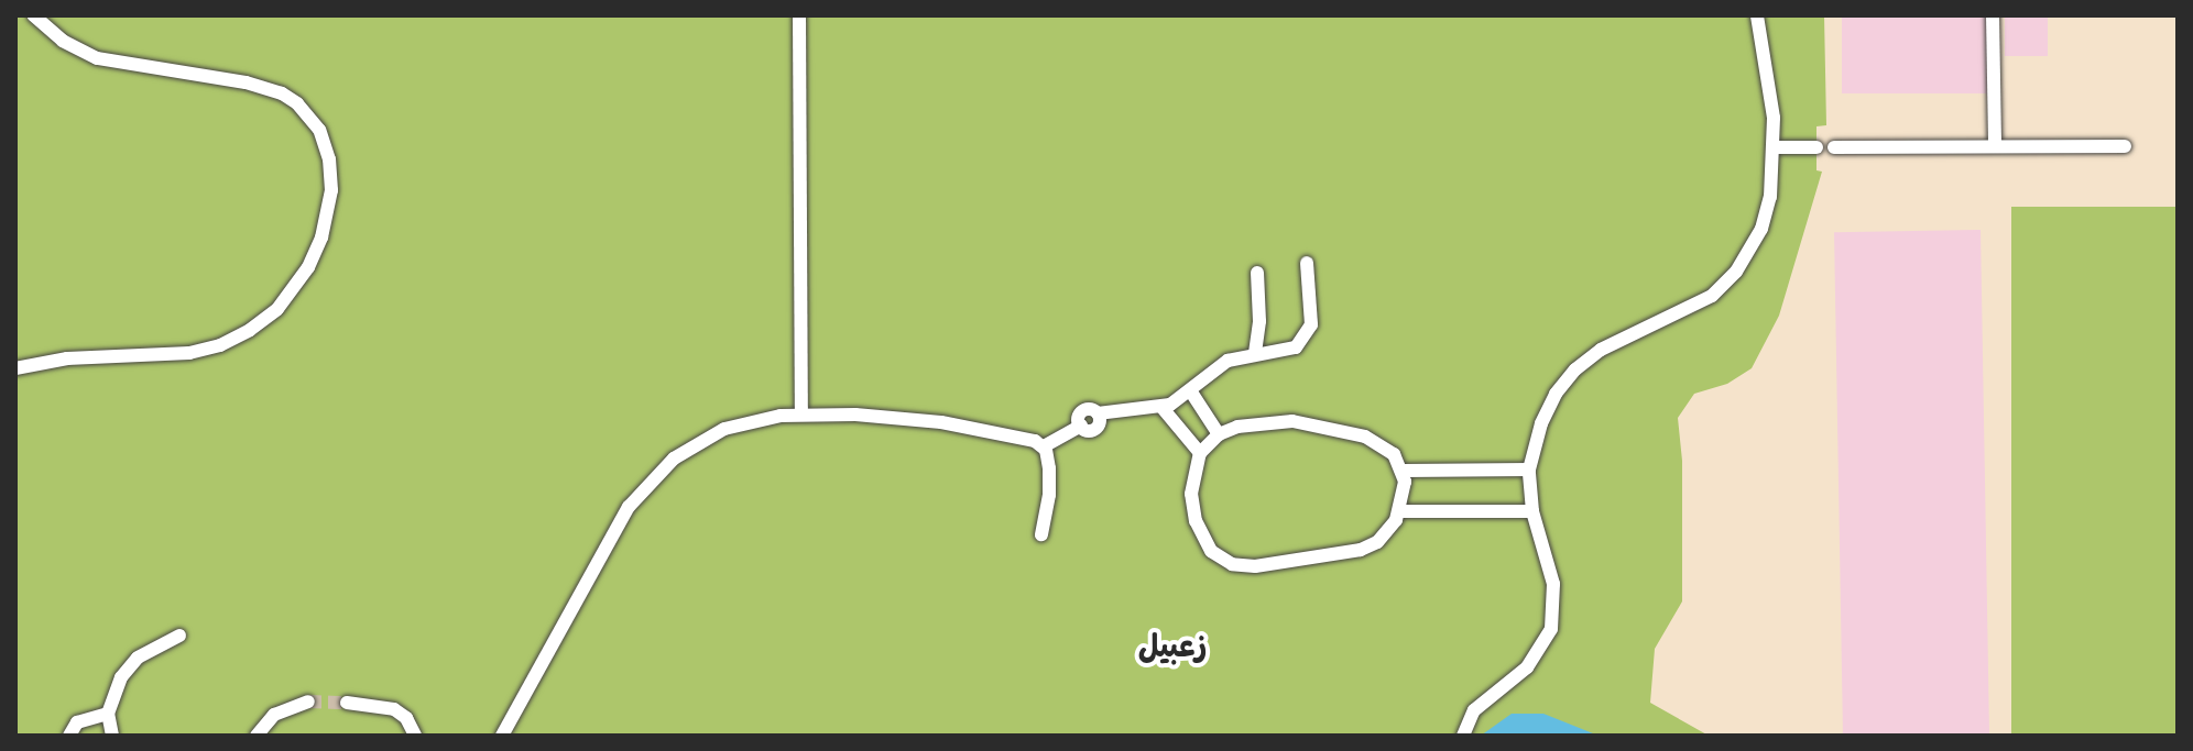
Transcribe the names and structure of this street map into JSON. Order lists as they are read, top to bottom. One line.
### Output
{"districts":["زعبيل"]}
